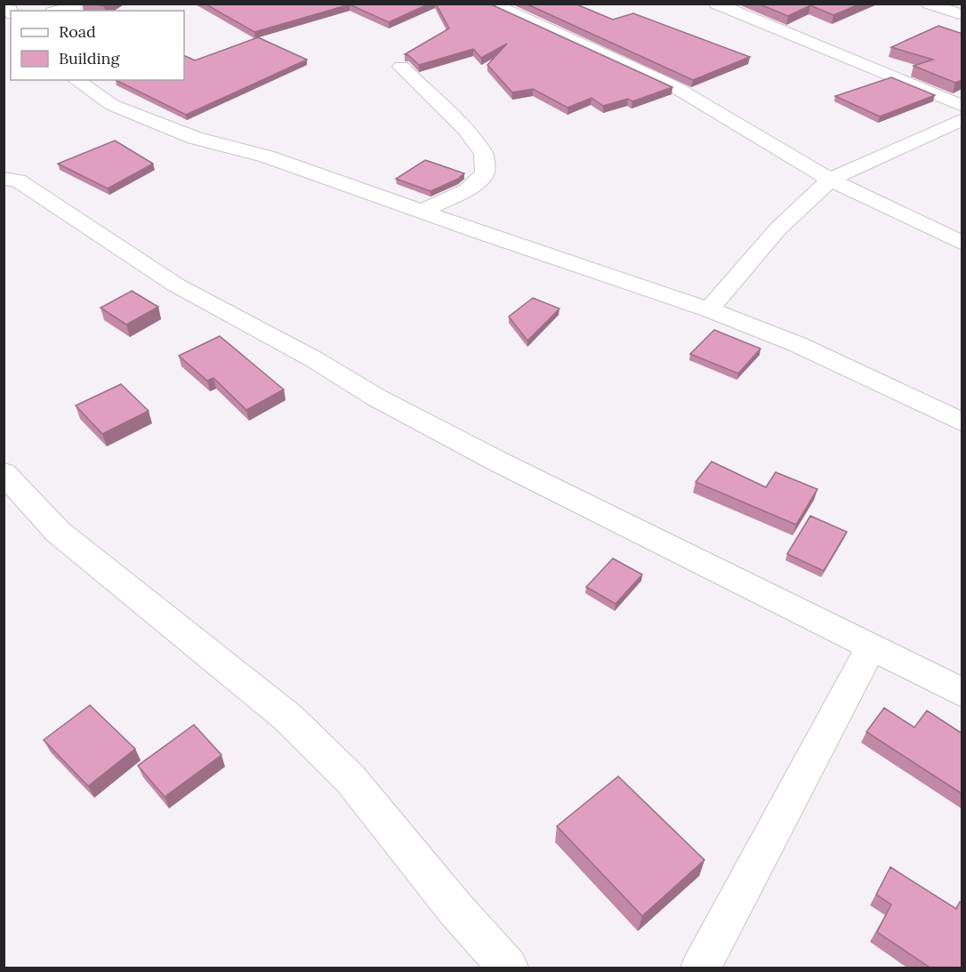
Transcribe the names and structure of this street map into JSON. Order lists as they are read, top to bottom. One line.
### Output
{"legend":["Road","Building"]}
